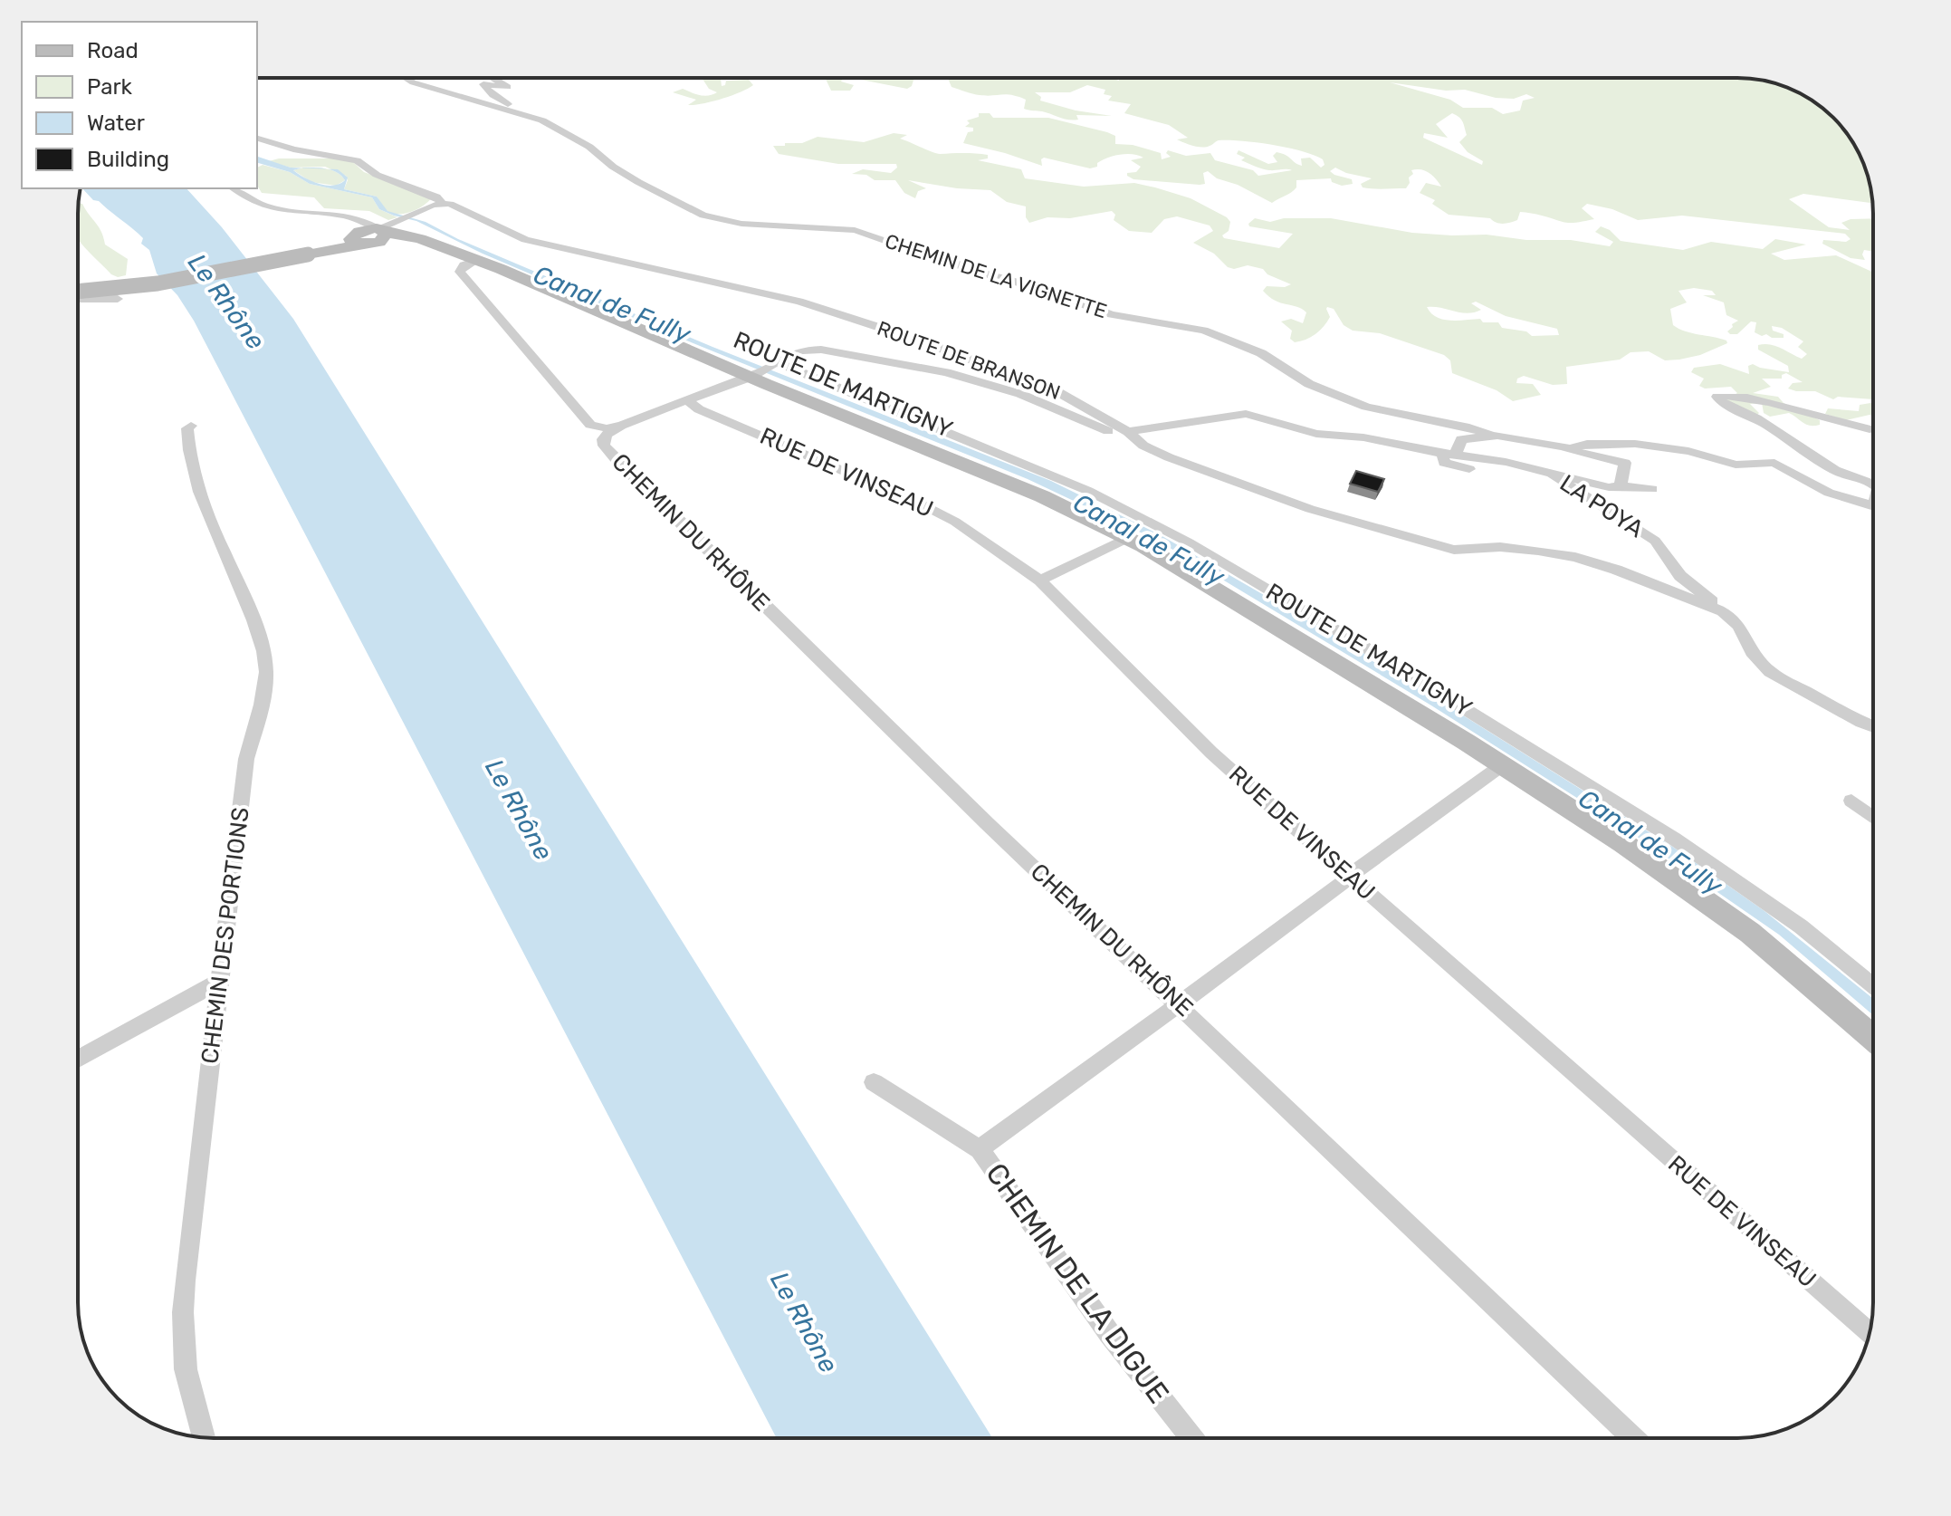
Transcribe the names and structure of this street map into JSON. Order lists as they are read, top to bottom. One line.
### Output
{"streets":{"main road":["ROUTE DE MARTIGNY"],"street":["CHEMIN DE LA VIGNETTE","ROUTE DE BRANSON","RUE DE VINSEAU","LA POYA","CHEMIN DU RHÔNE","CHEMIN DES PORTIONS","CHEMIN DE LA DIGUE"]},"crossings":[["ROUTE DE BRANSON","LA POYA"]],"water":["Le Rhône","Canal de Fully"],"legend":["Road","Park","Water","Building"]}
